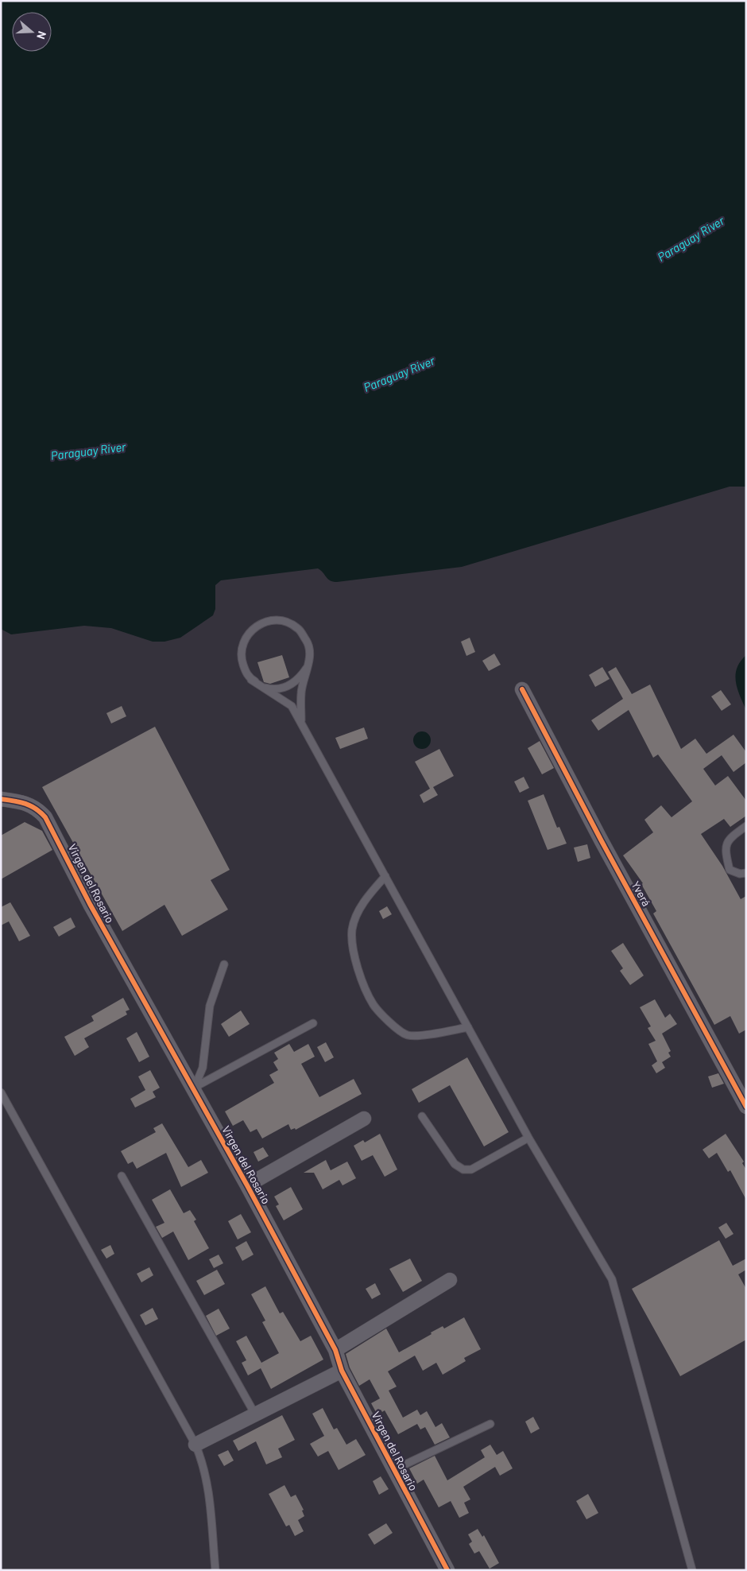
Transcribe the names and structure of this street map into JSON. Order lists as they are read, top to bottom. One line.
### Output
{"streets":{"street":["Virgen del Rosario","Yverá"]},"water":["Paraguay River"],"north":"right"}
